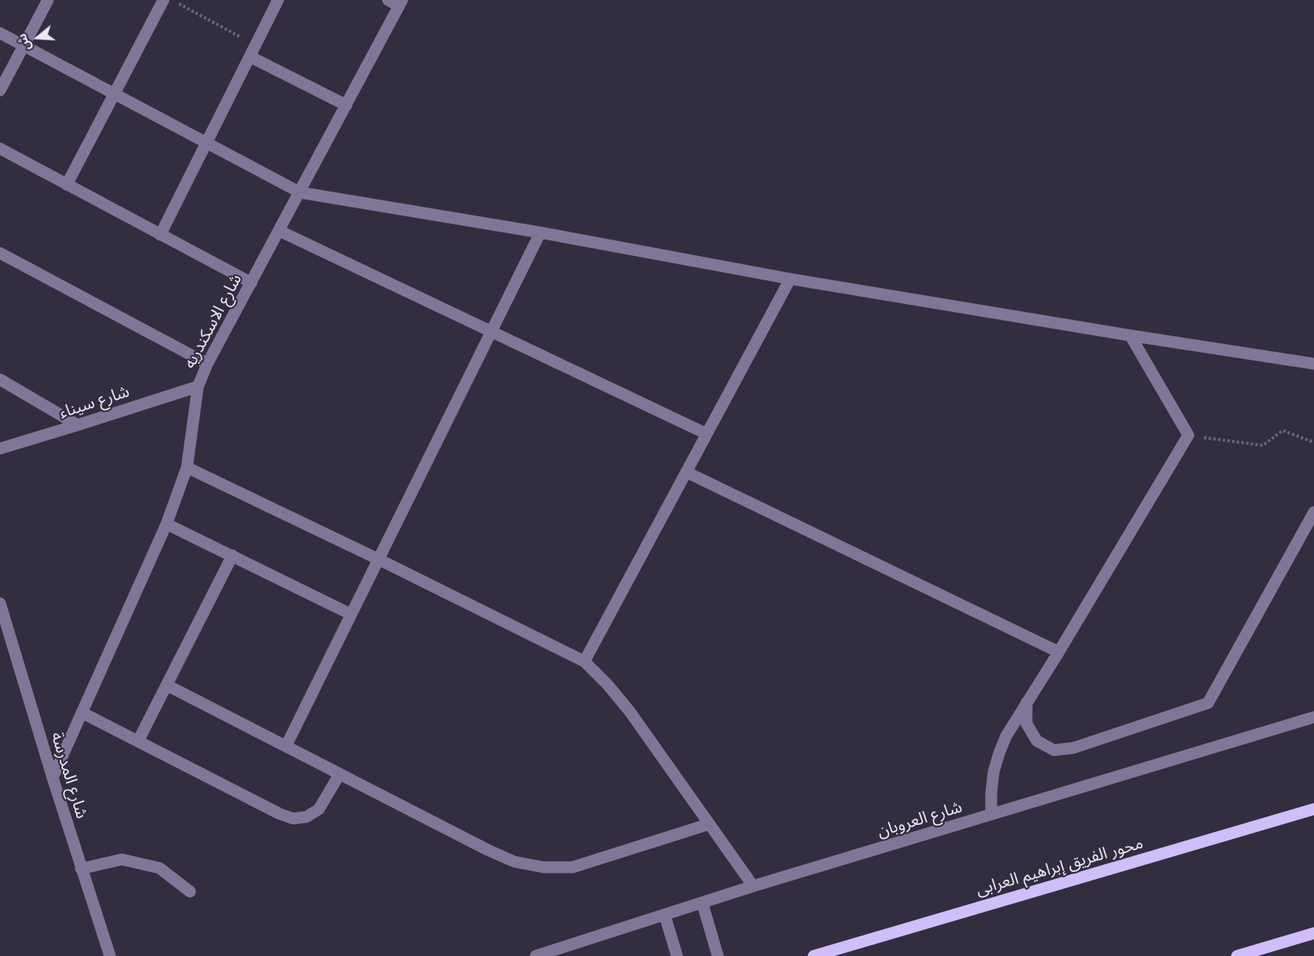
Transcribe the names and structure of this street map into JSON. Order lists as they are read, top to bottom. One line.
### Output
{"streets":{"main road":["محور الفريق إبراهيم العرابى"],"street":["شارع الاسكندريه","شارع سيناء","شارع المدرسة","شارع العروبان"]},"crossings":[["شارع الاسكندريه","شارع سيناء"],["شارع الاسكندريه","شارع المدرسة"]],"north":"left"}
